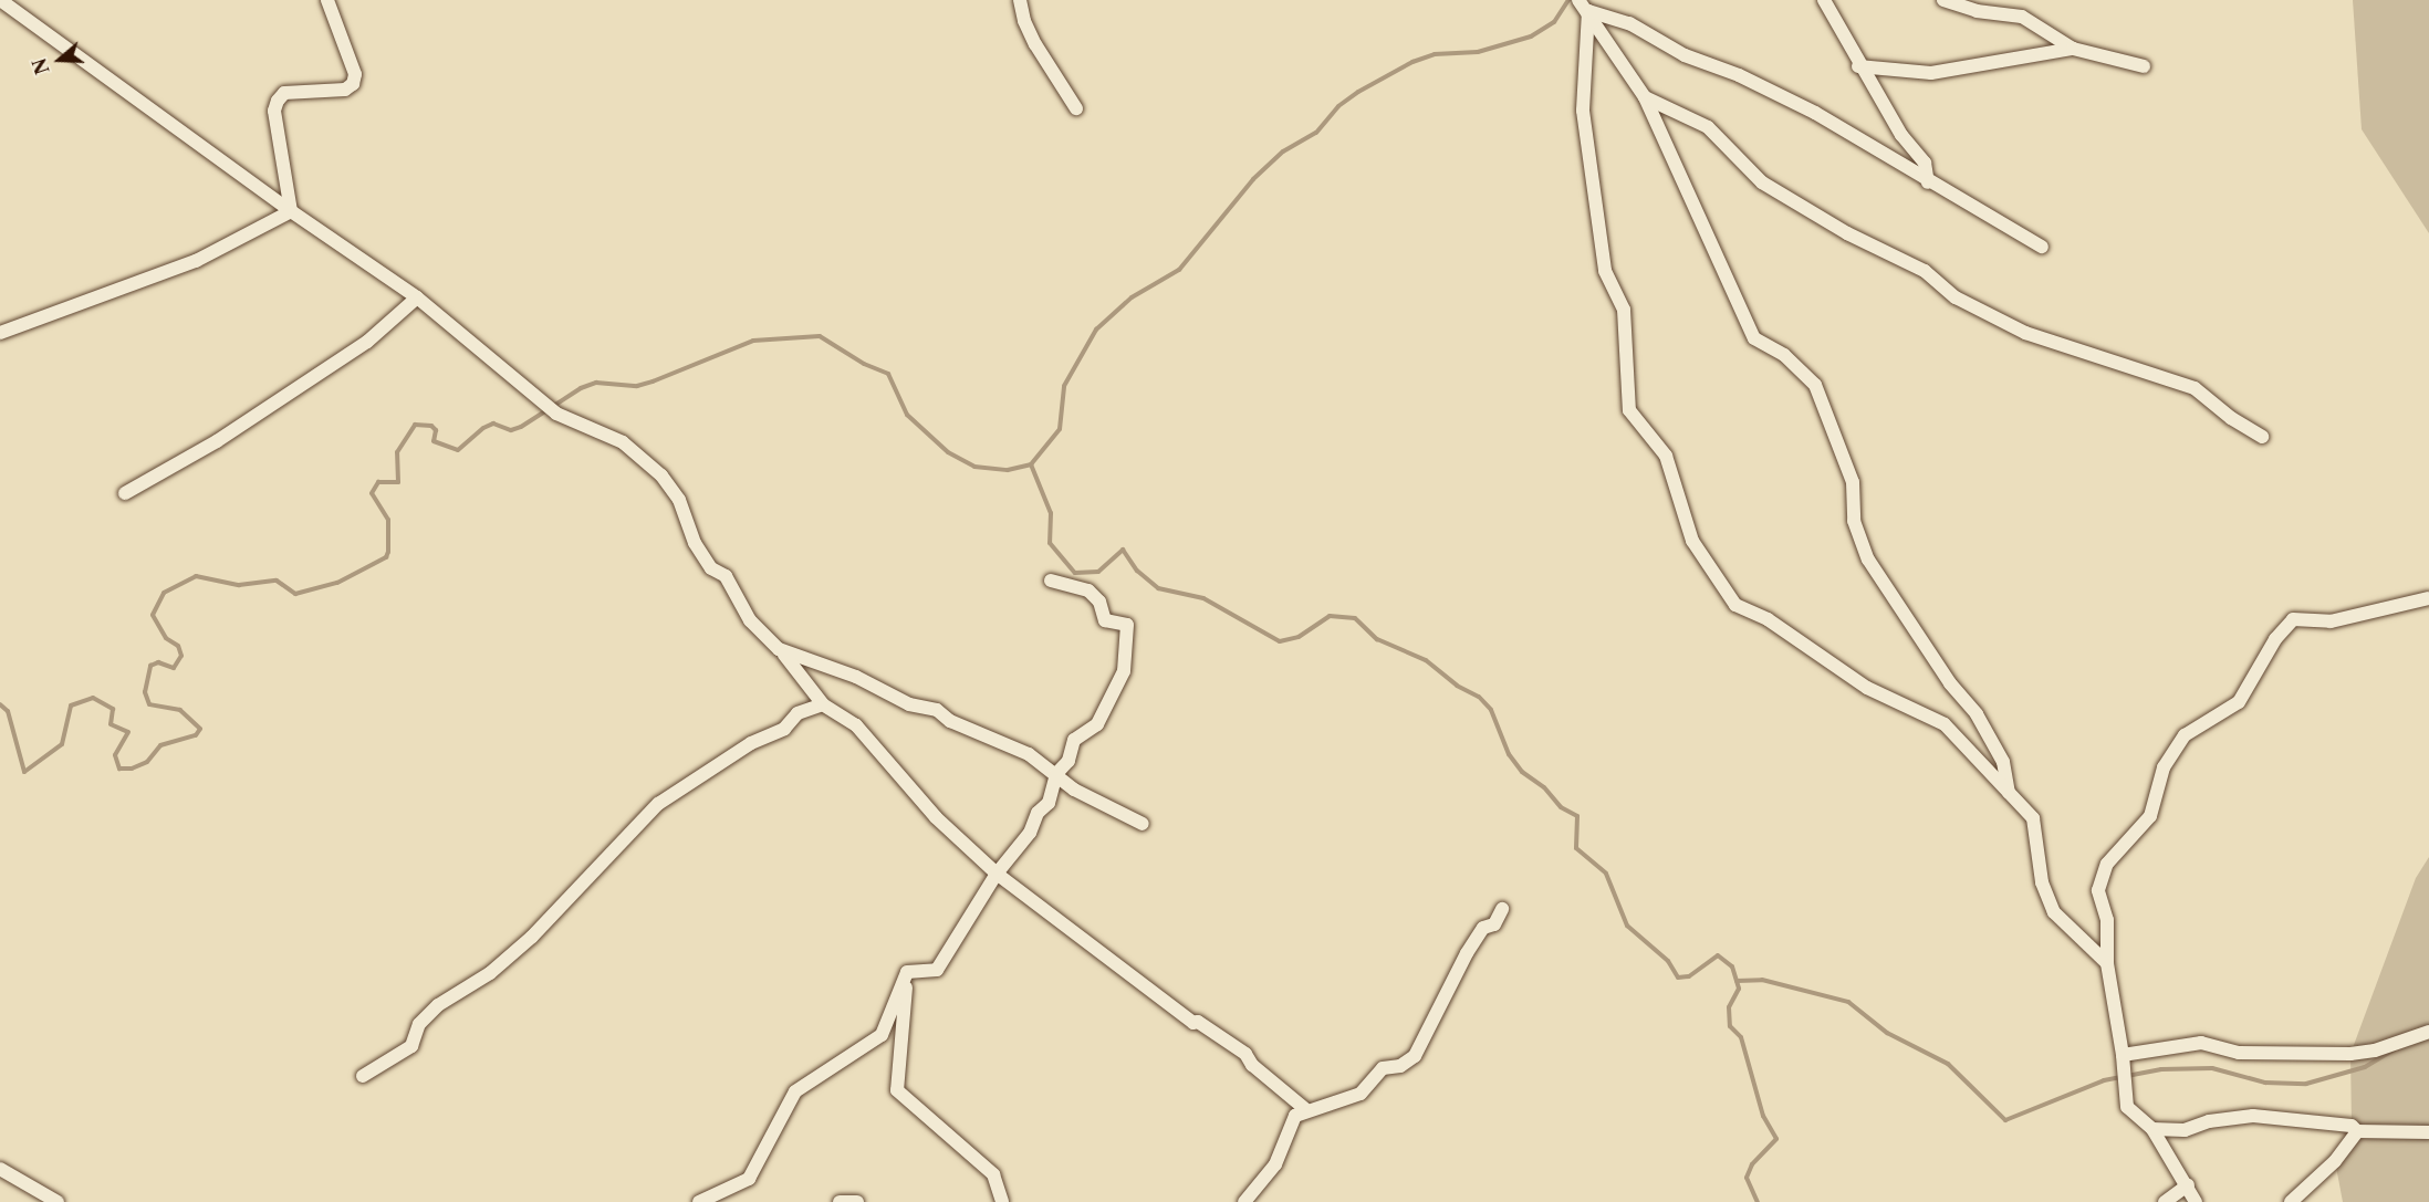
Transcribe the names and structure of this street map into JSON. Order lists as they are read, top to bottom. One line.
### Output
{"north":"left"}
